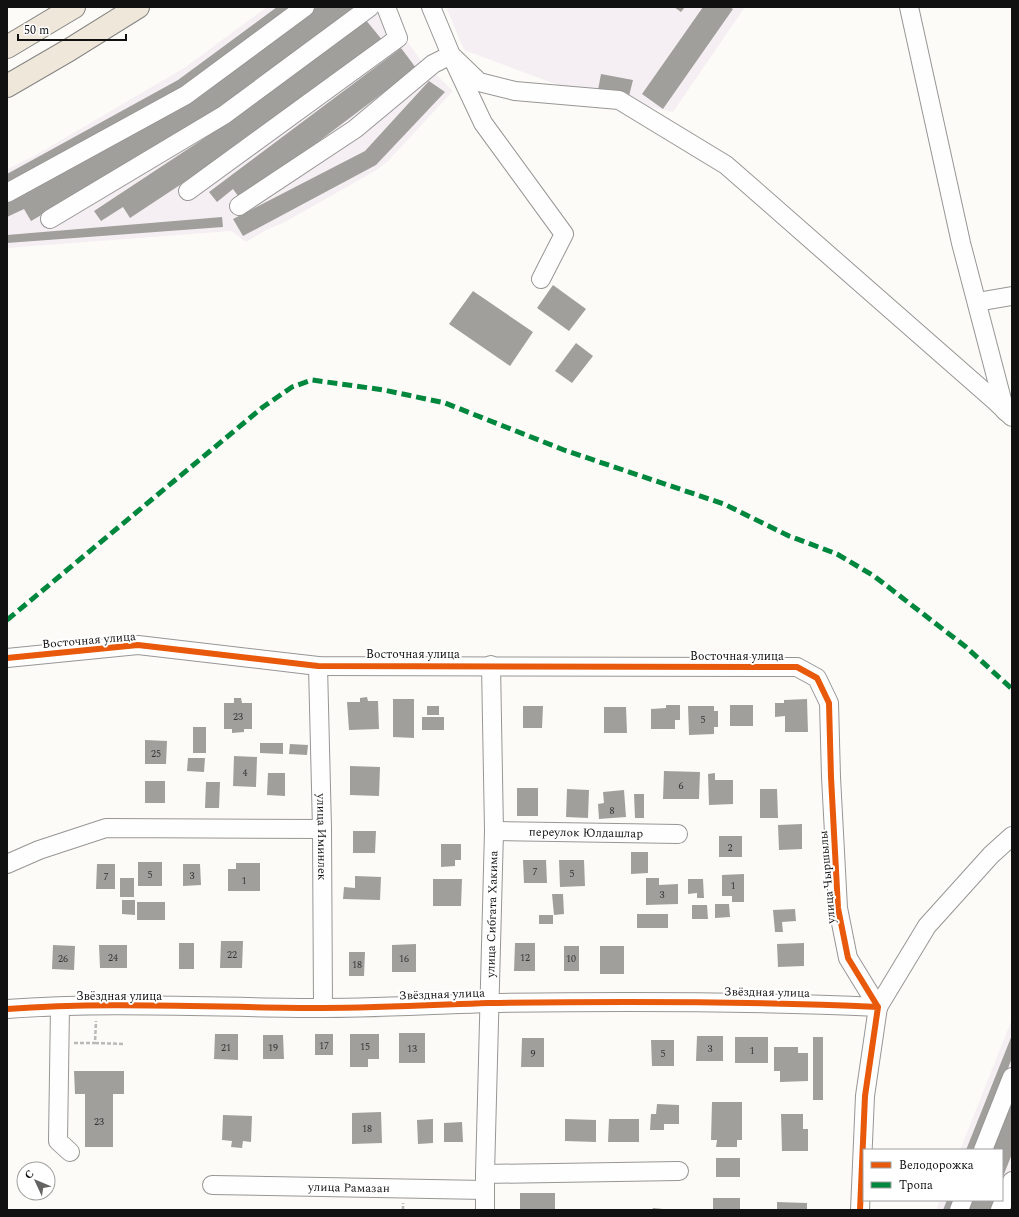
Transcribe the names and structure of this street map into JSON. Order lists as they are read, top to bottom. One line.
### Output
{"streets":{"street":["Восточная улица","переулок Юлдашлар","улица Иминлек","улица Чыршылы","улица Сибгата Хакима","Звёздная улица","улица Рамазан"]},"crossings":[["Восточная улица","улица Иминлек"],["Восточная улица","улица Чыршылы"],["Восточная улица","улица Сибгата Хакима"],["переулок Юлдашлар","улица Сибгата Хакима"],["улица Иминлек","Звёздная улица"],["улица Чыршылы","Звёздная улица"],["улица Сибгата Хакима","Звёздная улица"],["улица Сибгата Хакима","улица Рамазан"]],"house_numbers":["23","5","25","4","6","8","2","7","5","5","3","7","1","1","3","22","24","12","26","16","10","18","17","15","21","19","13","3","1","9","5","23","18"],"legend":["Велодорожка","Тропа"],"scale_bar":"50 m","north":"top left"}
